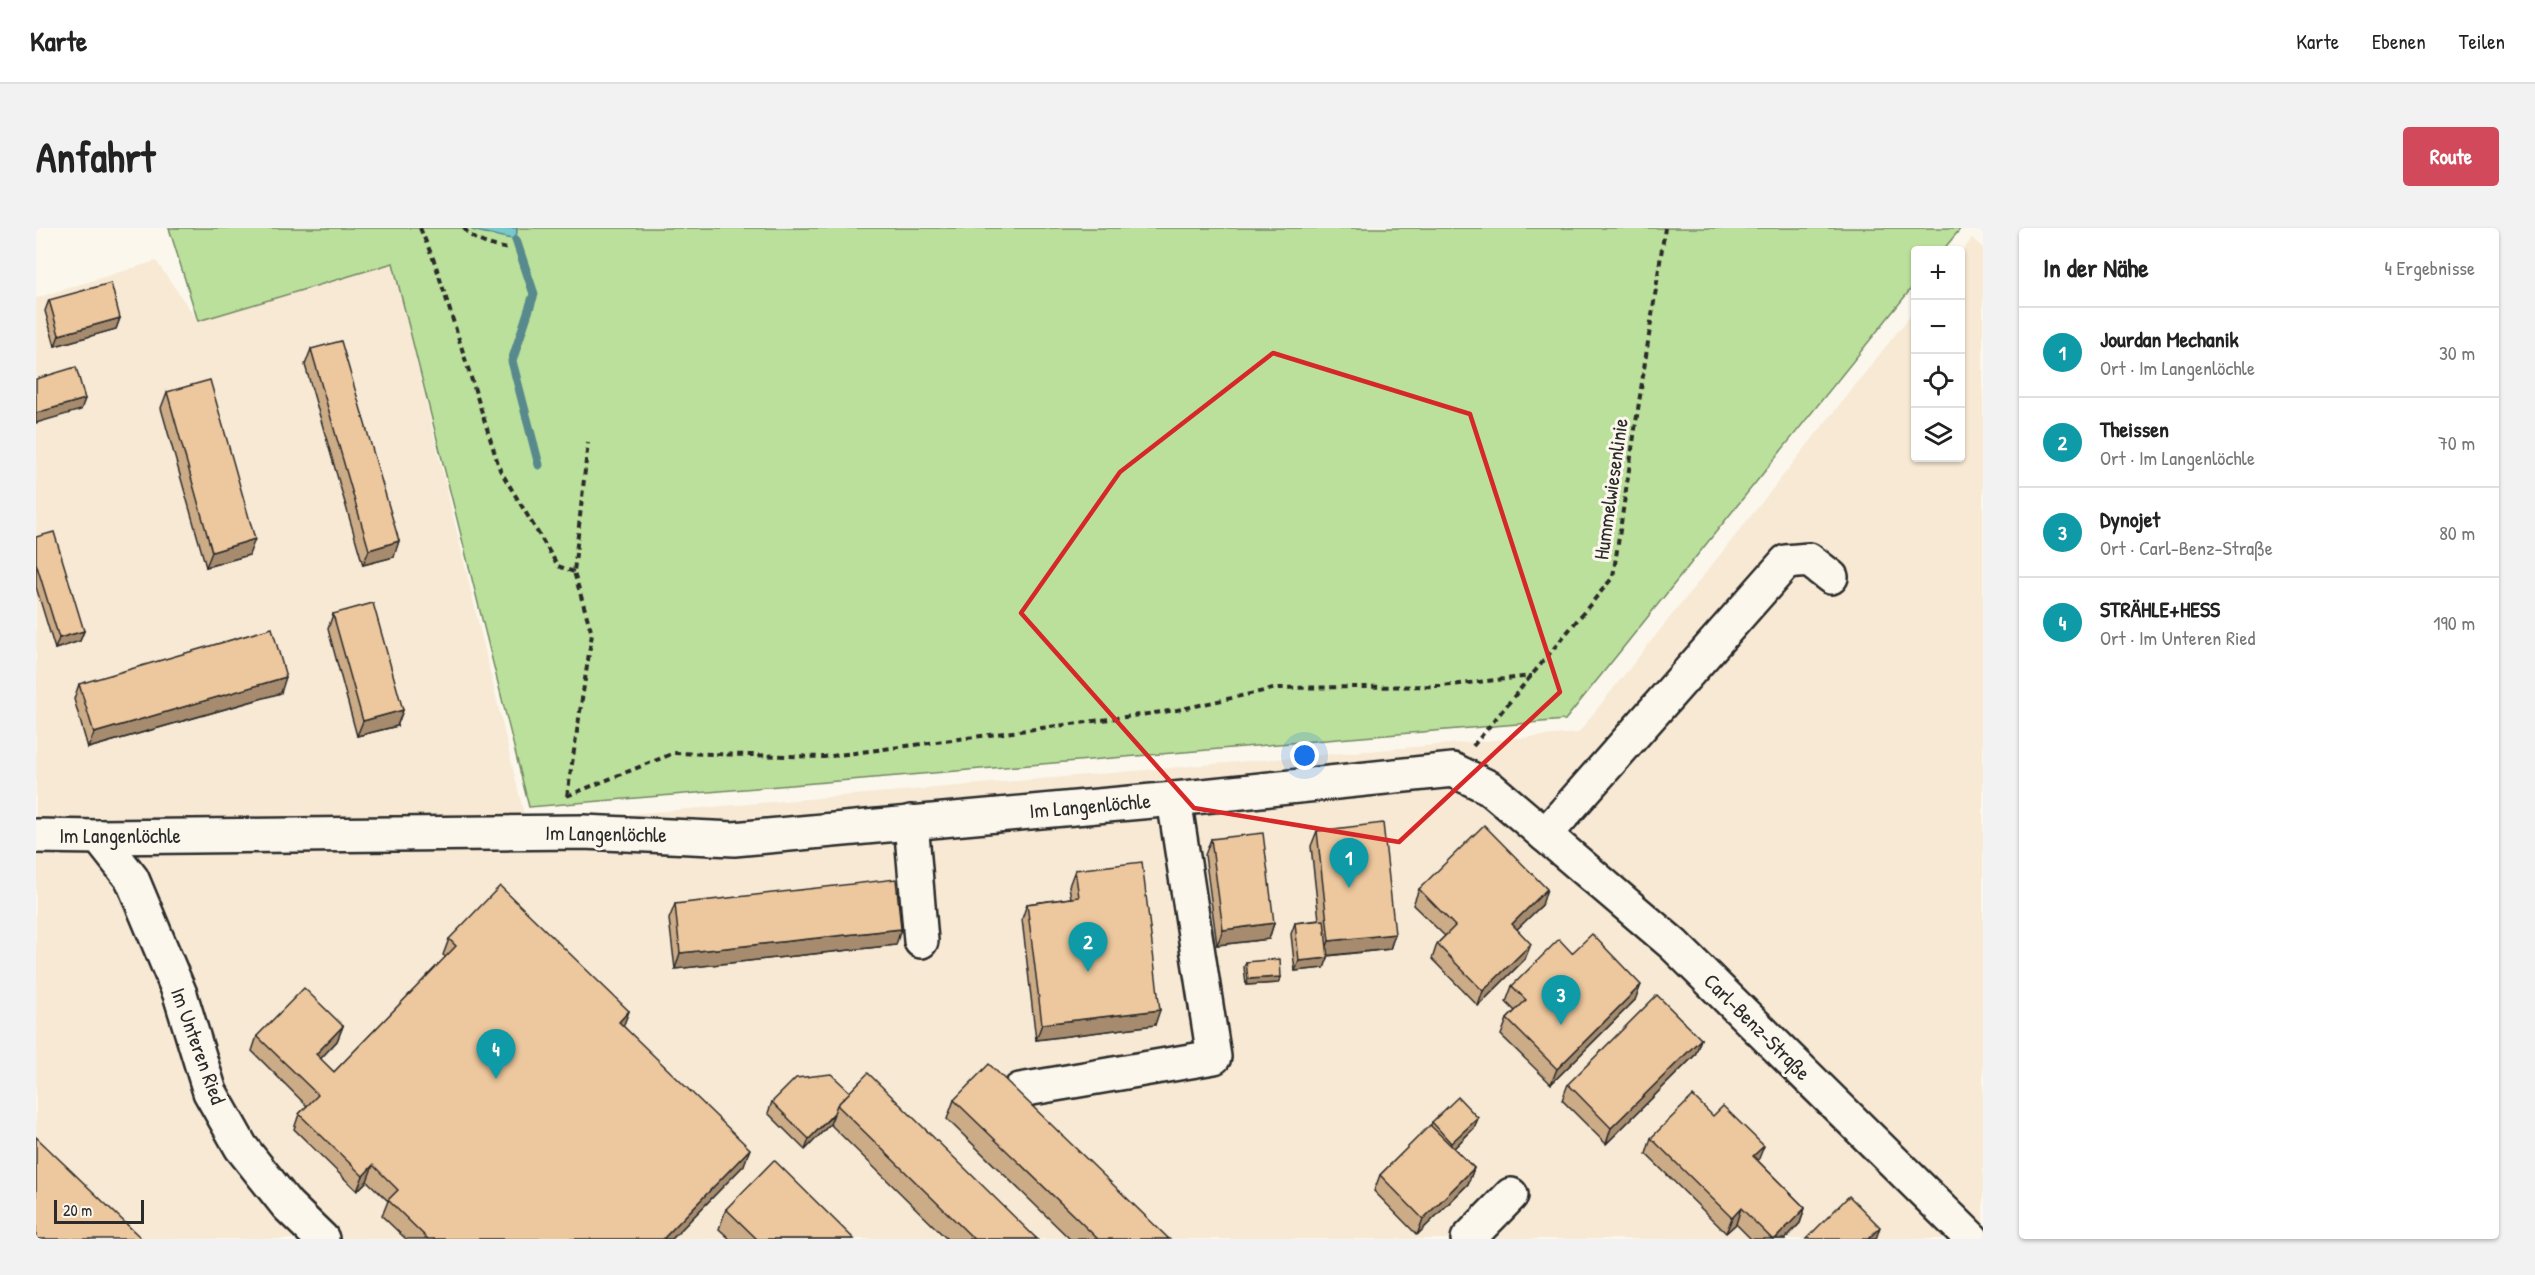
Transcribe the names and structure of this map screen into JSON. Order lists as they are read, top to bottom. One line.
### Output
{"streets":{"street":["Im Langenlöchle","Carl-Benz-Straße","Im Unteren Ried"],"path":["Hummelwiesenlinie"]},"crossings":[["Hummelwiesenlinie","Im Langenlöchle"],["Im Langenlöchle","Im Unteren Ried"]],"scale_bar":"20 m","page":{"header":"Karte","nav":["Karte","Ebenen","Teilen"],"buttons":"Route","title":"Anfahrt","heading":["In der Nähe","4 Ergebnisse"],"map_buttons":["+","−"],"list":[{"mark":"1","name":"Jourdan Mechanik","note":"Ort · Im Langenlöchle","value":"30 m"},{"mark":"2","name":"Theissen","note":"Ort · Im Langenlöchle","value":"70 m"},{"mark":"3","name":"Dynojet","note":"Ort · Carl-Benz-Straße","value":"80 m"},{"mark":"4","name":"STRÄHLE+HESS","note":"Ort · Im Unteren Ried","value":"190 m"}],"pins":["1","2","3","4"],"scale":"20 m"}}
